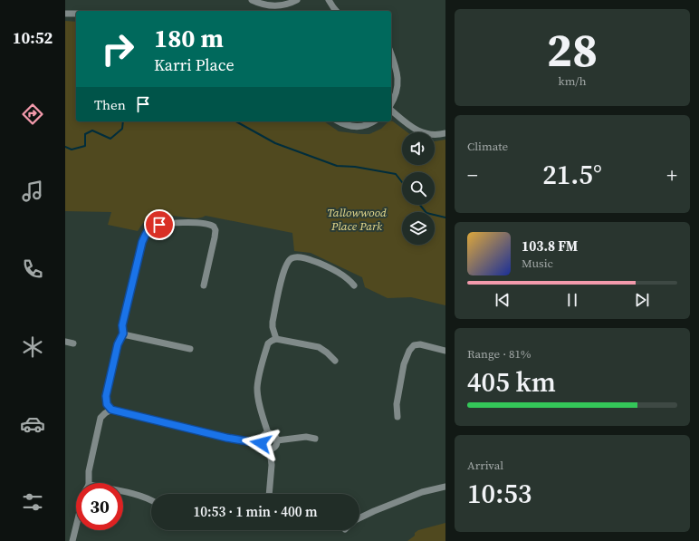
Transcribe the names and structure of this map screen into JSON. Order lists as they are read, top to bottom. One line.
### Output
{"parks":["Tallowwood Place Park"],"page":{"tabs":"10:52","tile":[["28","km/h"],"Climate",["Range · 81%","405 km"],["Arrival","10:53"]],"turn":["180 m","Karri Place"],"then":"Then","heat":["−","21.5°","+"],"song":["103.8 FM","Music"],"limit":"30","trip":"10:53 · 1 min · 400 m"}}
